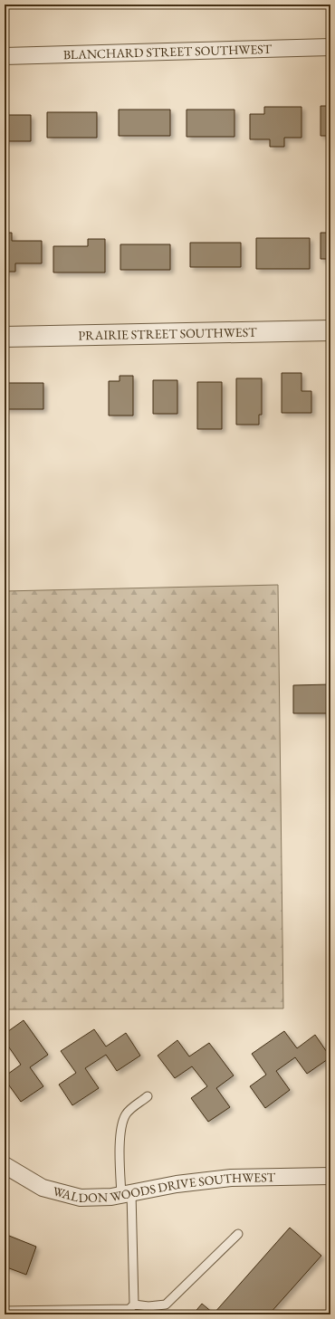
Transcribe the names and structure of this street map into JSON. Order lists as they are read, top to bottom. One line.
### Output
{"streets":{"street":["BLANCHARD STREET SOUTHWEST","PRAIRIE STREET SOUTHWEST","WALDON WOODS DRIVE SOUTHWEST"]}}
